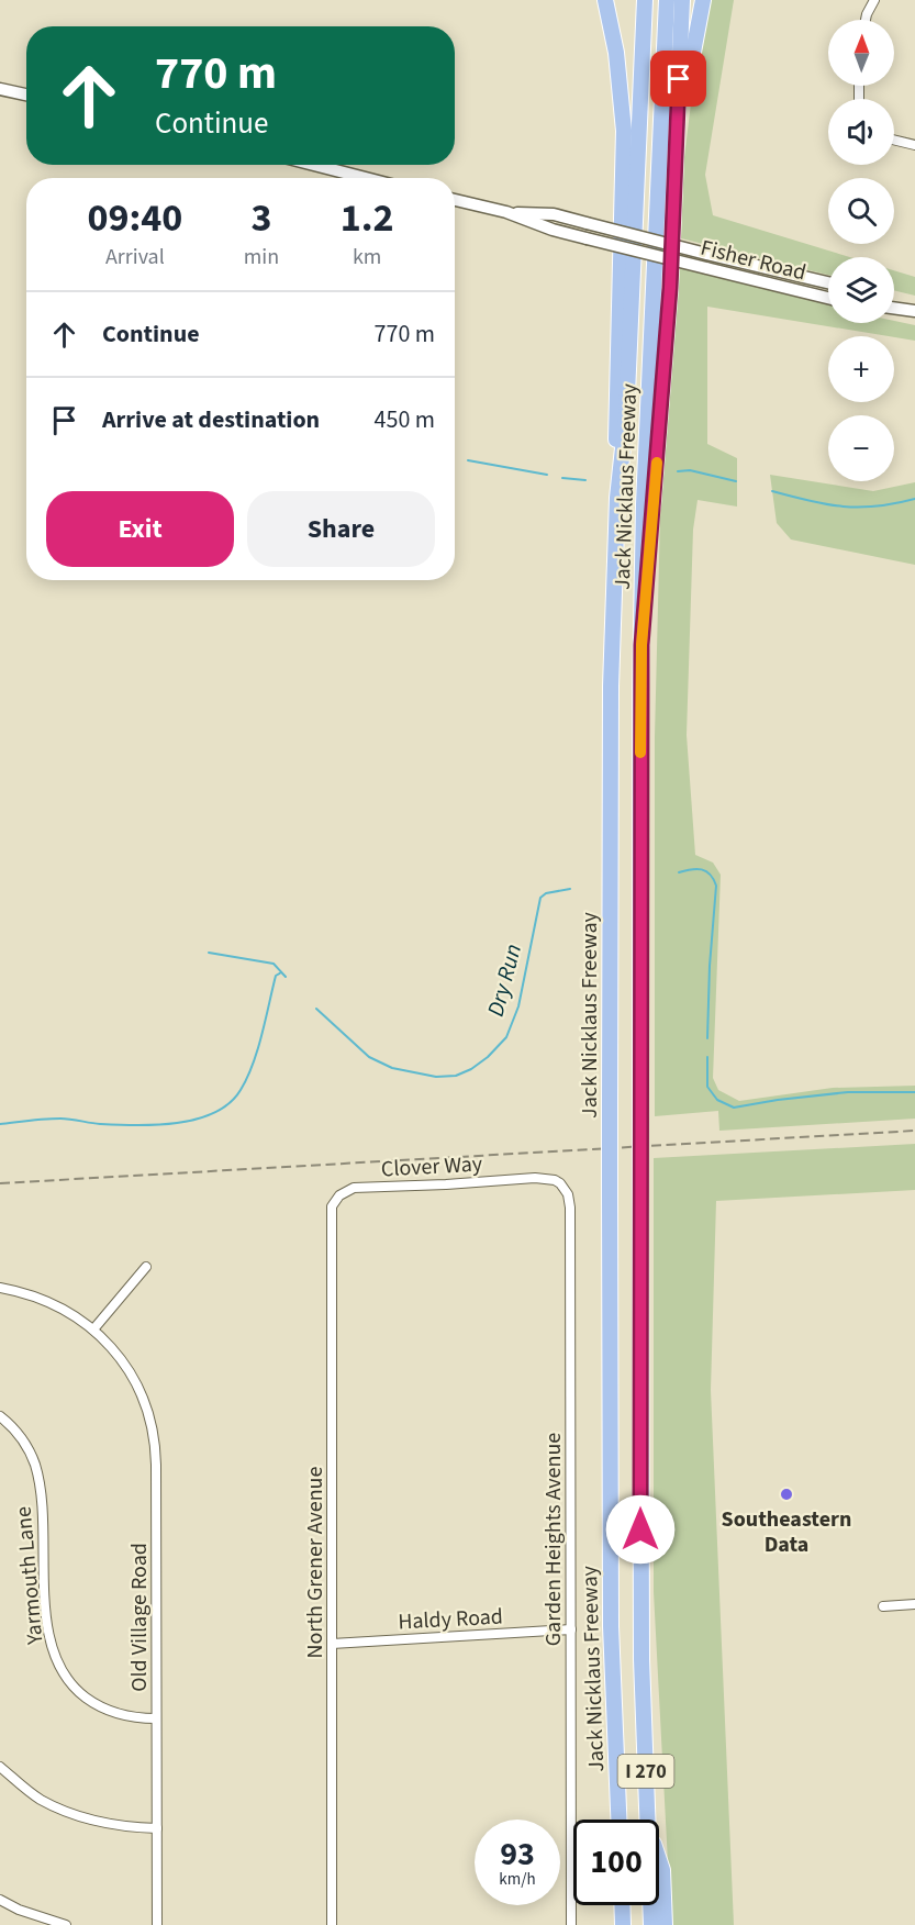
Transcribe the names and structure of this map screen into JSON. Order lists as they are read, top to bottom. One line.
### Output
{"streets":{"highway":["Jack Nicklaus Freeway","I 270"],"main road":["Fisher Road"],"street":["Clover Way","Garden Heights Avenue","North Grener Avenue","Yarmouth Lane","Old Village Road","Haldy Road"]},"crossings":[["Clover Way","Garden Heights Avenue"],["Clover Way","North Grener Avenue"],["Garden Heights Avenue","Haldy Road"],["North Grener Avenue","Haldy Road"],["Yarmouth Lane","Old Village Road"]],"water":["Dry Run"],"places":["Southeastern Data"],"north":"top","page":{"map_buttons":["+","−"],"turn":["770 m","Continue"],"eta":["09:40","Arrival","3","min","1.2","km"],"list":[{"name":"Continue","value":"770 m"},{"name":"Arrive at destination","value":"450 m"}],"buttons":["Exit","Share"],"speed":"93 km/h","limit":"100"}}
